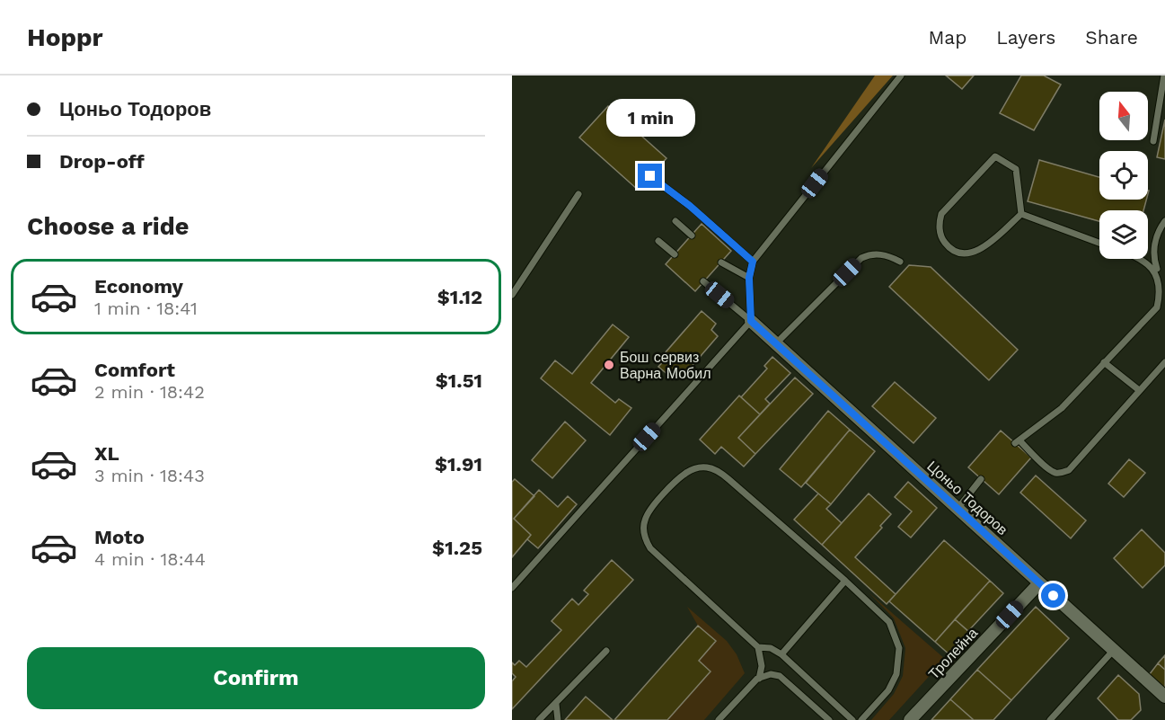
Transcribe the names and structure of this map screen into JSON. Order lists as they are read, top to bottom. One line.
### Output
{"streets":{"street":["Цоньо Тодоров","Тролейна"]},"crossings":[["Цоньо Тодоров","Тролейна"]],"places":["Бош сервиз Варна Мобил"],"north":"top","page":{"header":"Hoppr","nav":["Map","Layers","Share"],"banner":["Цоньо Тодоров","Drop-off"],"bubble":"1 min","heading":"Choose a ride","list":[{"name":"Economy","note":"1 min · 18:41","value":"$1.12"},{"name":"Comfort","note":"2 min · 18:42","value":"$1.51"},{"name":"XL","note":"3 min · 18:43","value":"$1.91"},{"name":"Moto","note":"4 min · 18:44","value":"$1.25"}],"buttons":"Confirm"}}
